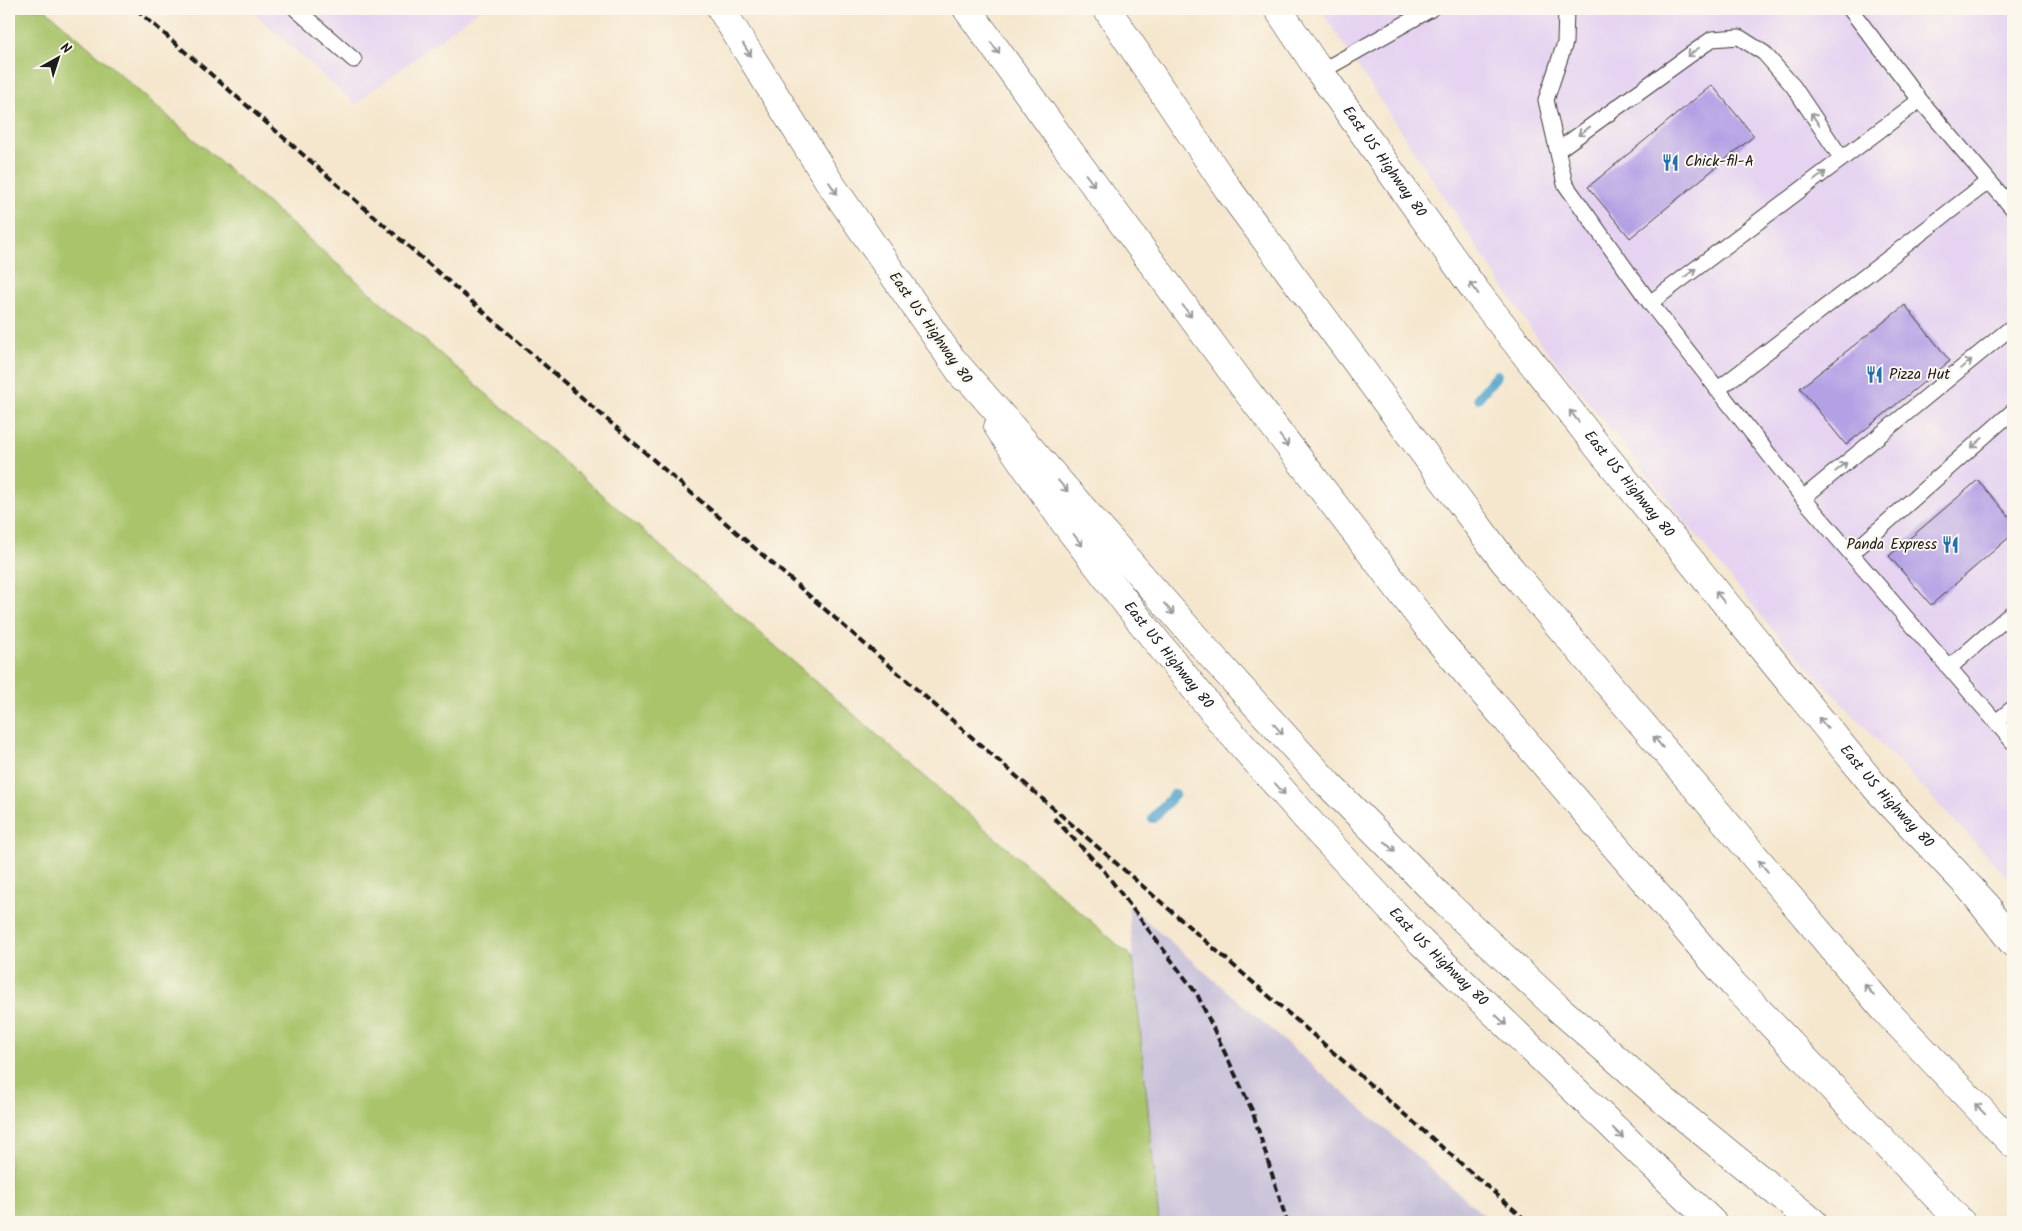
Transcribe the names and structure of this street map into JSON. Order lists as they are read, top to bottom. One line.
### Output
{"streets":{"main road":["East US Highway 80"]},"places":{"restaurant":["Chick-fil-A","Pizza Hut","Panda Express"]},"north":"top right"}
